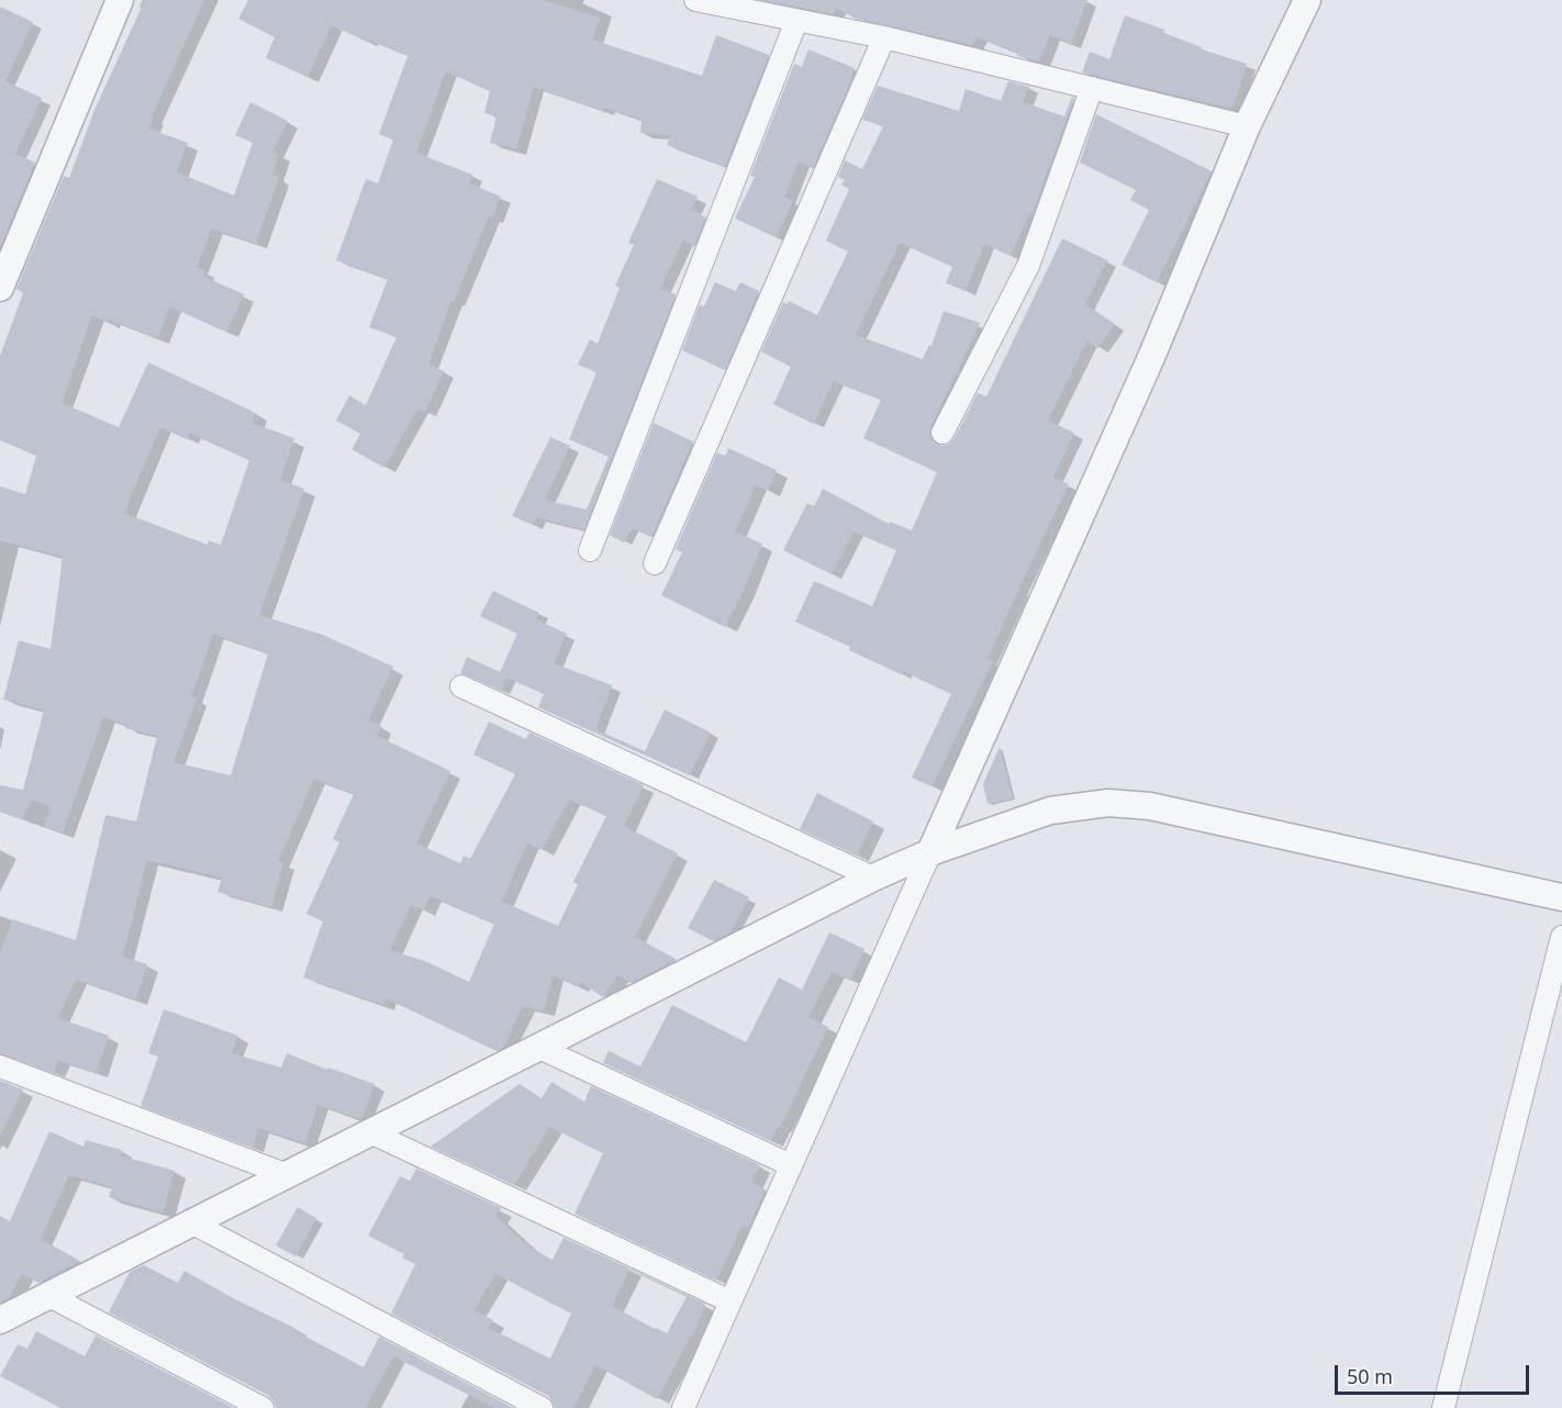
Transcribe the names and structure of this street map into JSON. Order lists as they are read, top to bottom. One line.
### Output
{"scale_bar":"50 m"}
